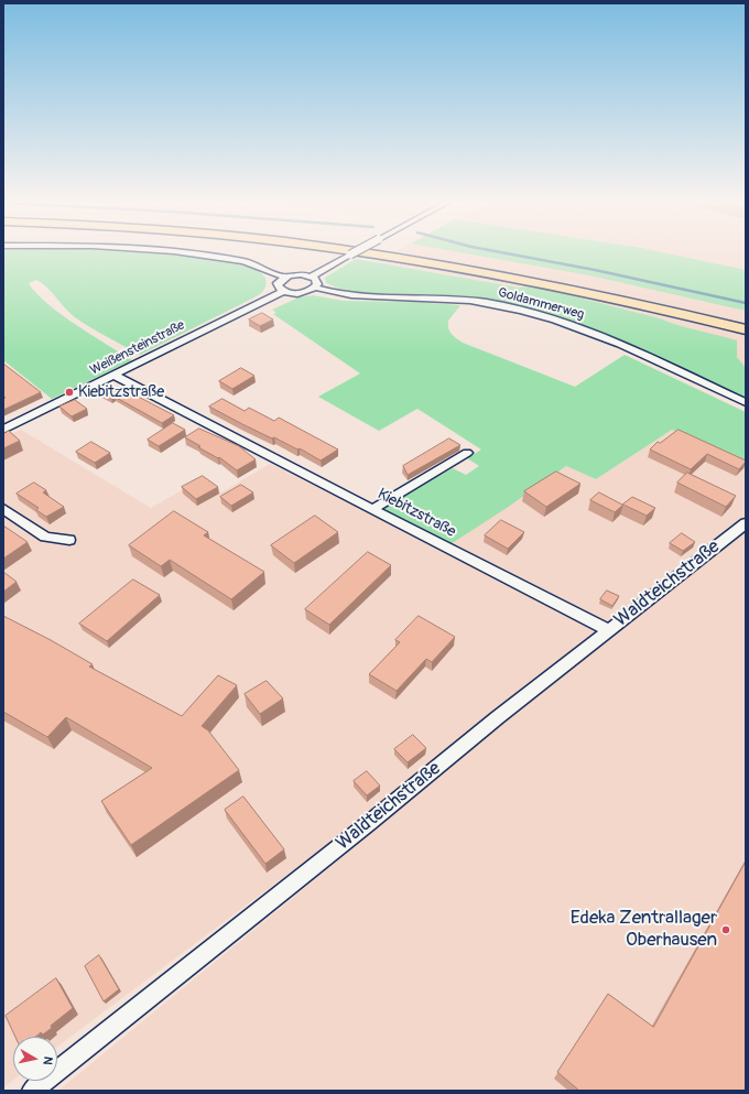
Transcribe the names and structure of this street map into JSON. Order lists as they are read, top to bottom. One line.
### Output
{"streets":{"street":["Goldammerweg","Weißensteinstraße","Kiebitzstraße","Waldteichstraße"]},"crossings":[["Weißensteinstraße","Kiebitzstraße"],["Kiebitzstraße","Waldteichstraße"]],"places":["Kiebitzstraße","Edeka Zentrallager Oberhausen"],"north":"right"}
